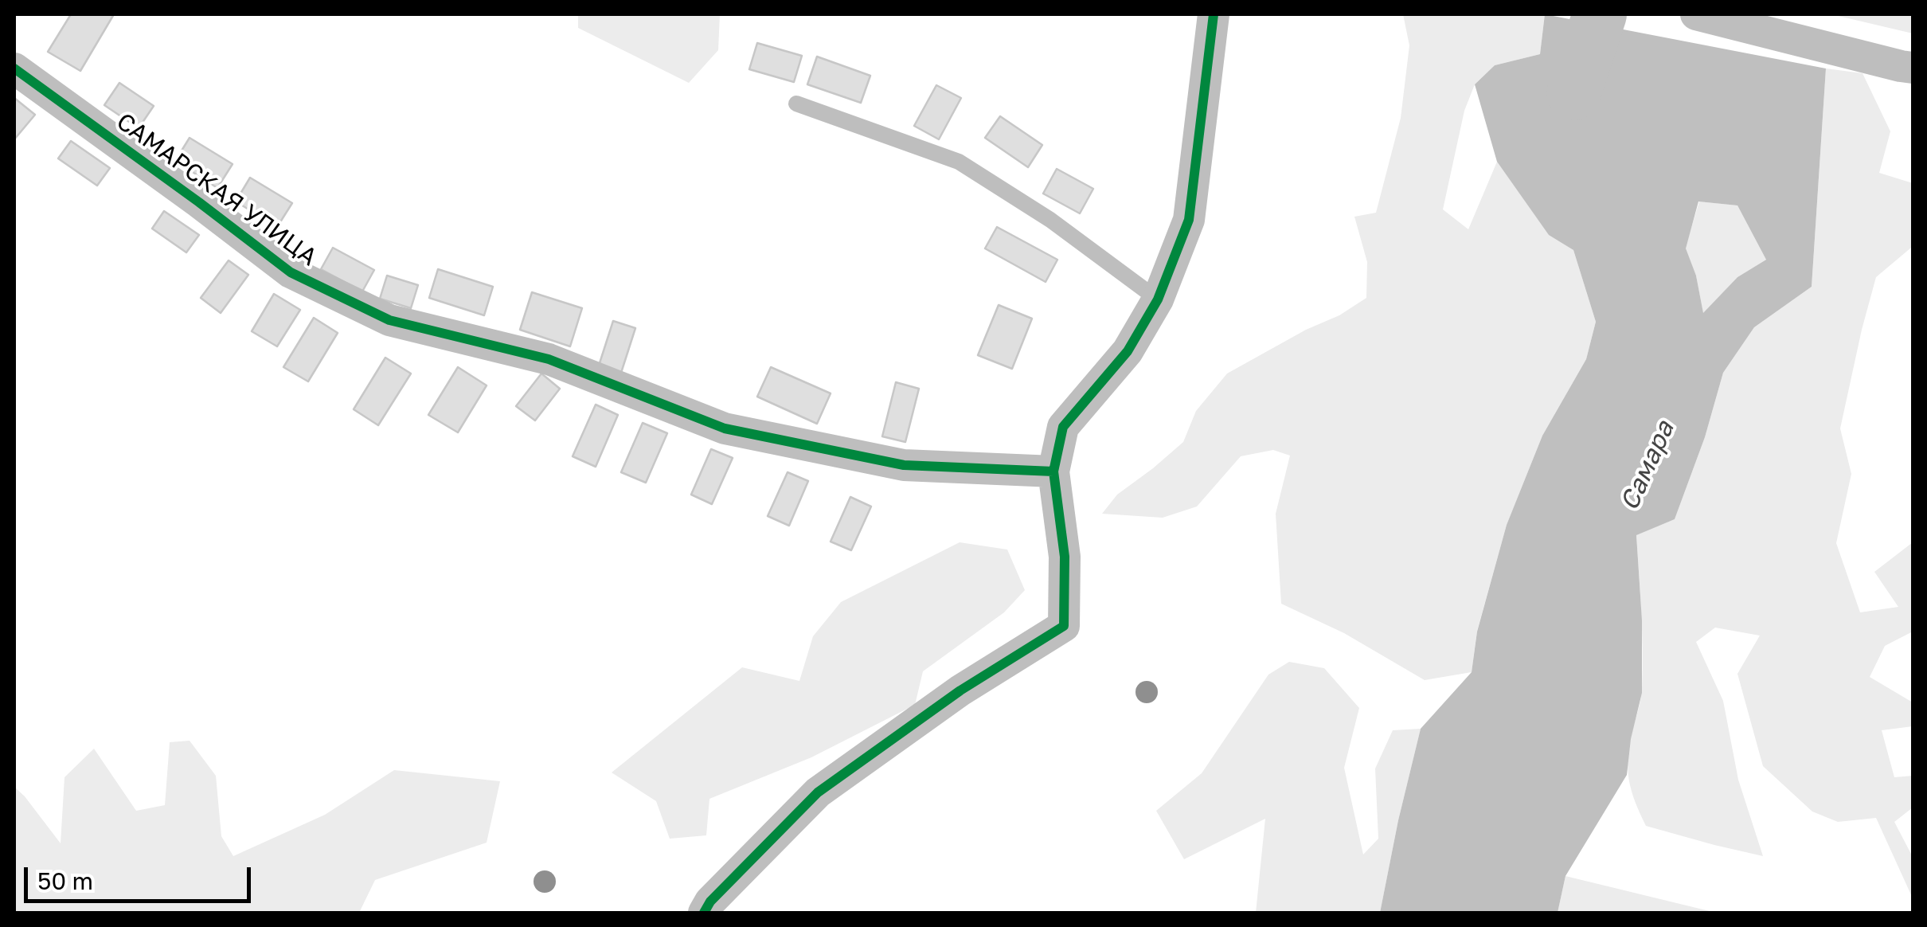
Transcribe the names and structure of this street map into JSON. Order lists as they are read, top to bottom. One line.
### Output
{"streets":{"street":["САМАРСКАЯ УЛИЦА"]},"water":["Самара"],"scale_bar":"50 m"}
